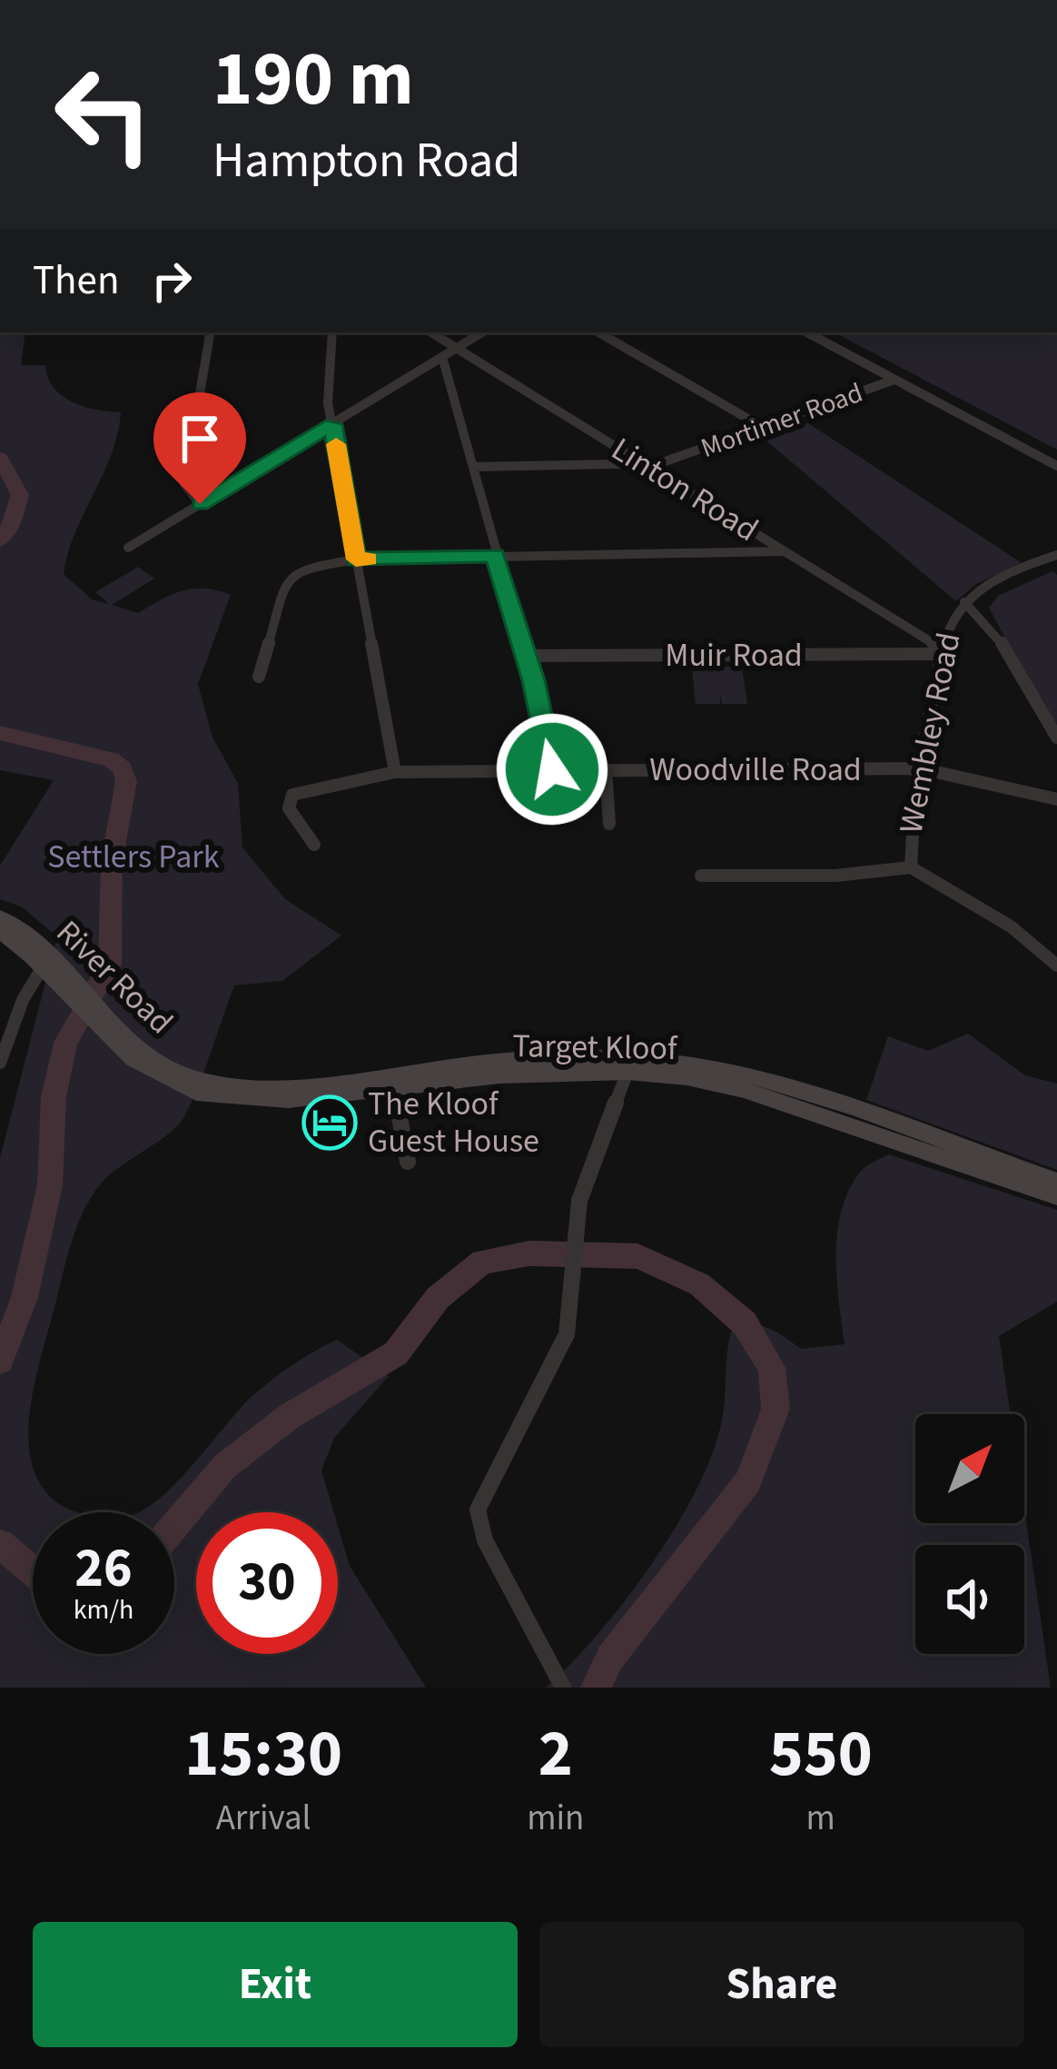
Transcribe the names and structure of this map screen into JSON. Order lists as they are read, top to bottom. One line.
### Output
{"streets":{"main road":["River Road","Target Kloof"],"street":["Mortimer Road","Linton Road","Muir Road","Wembley Road","Woodville Road"]},"crossings":[["Mortimer Road","Linton Road"],["Linton Road","Muir Road"],["Linton Road","Wembley Road"],["Muir Road","Wembley Road"],["Wembley Road","Woodville Road"],["River Road","Target Kloof"]],"parks":["Settlers Park"],"places":{"hotel":["The Kloof Guest House"]},"north":"top right","page":{"turn":["190 m","Hampton Road"],"then":"Then","speed":"26 km/h","limit":"30","eta":["15:30","Arrival","2","min","550","m"],"buttons":["Exit","Share"]}}
